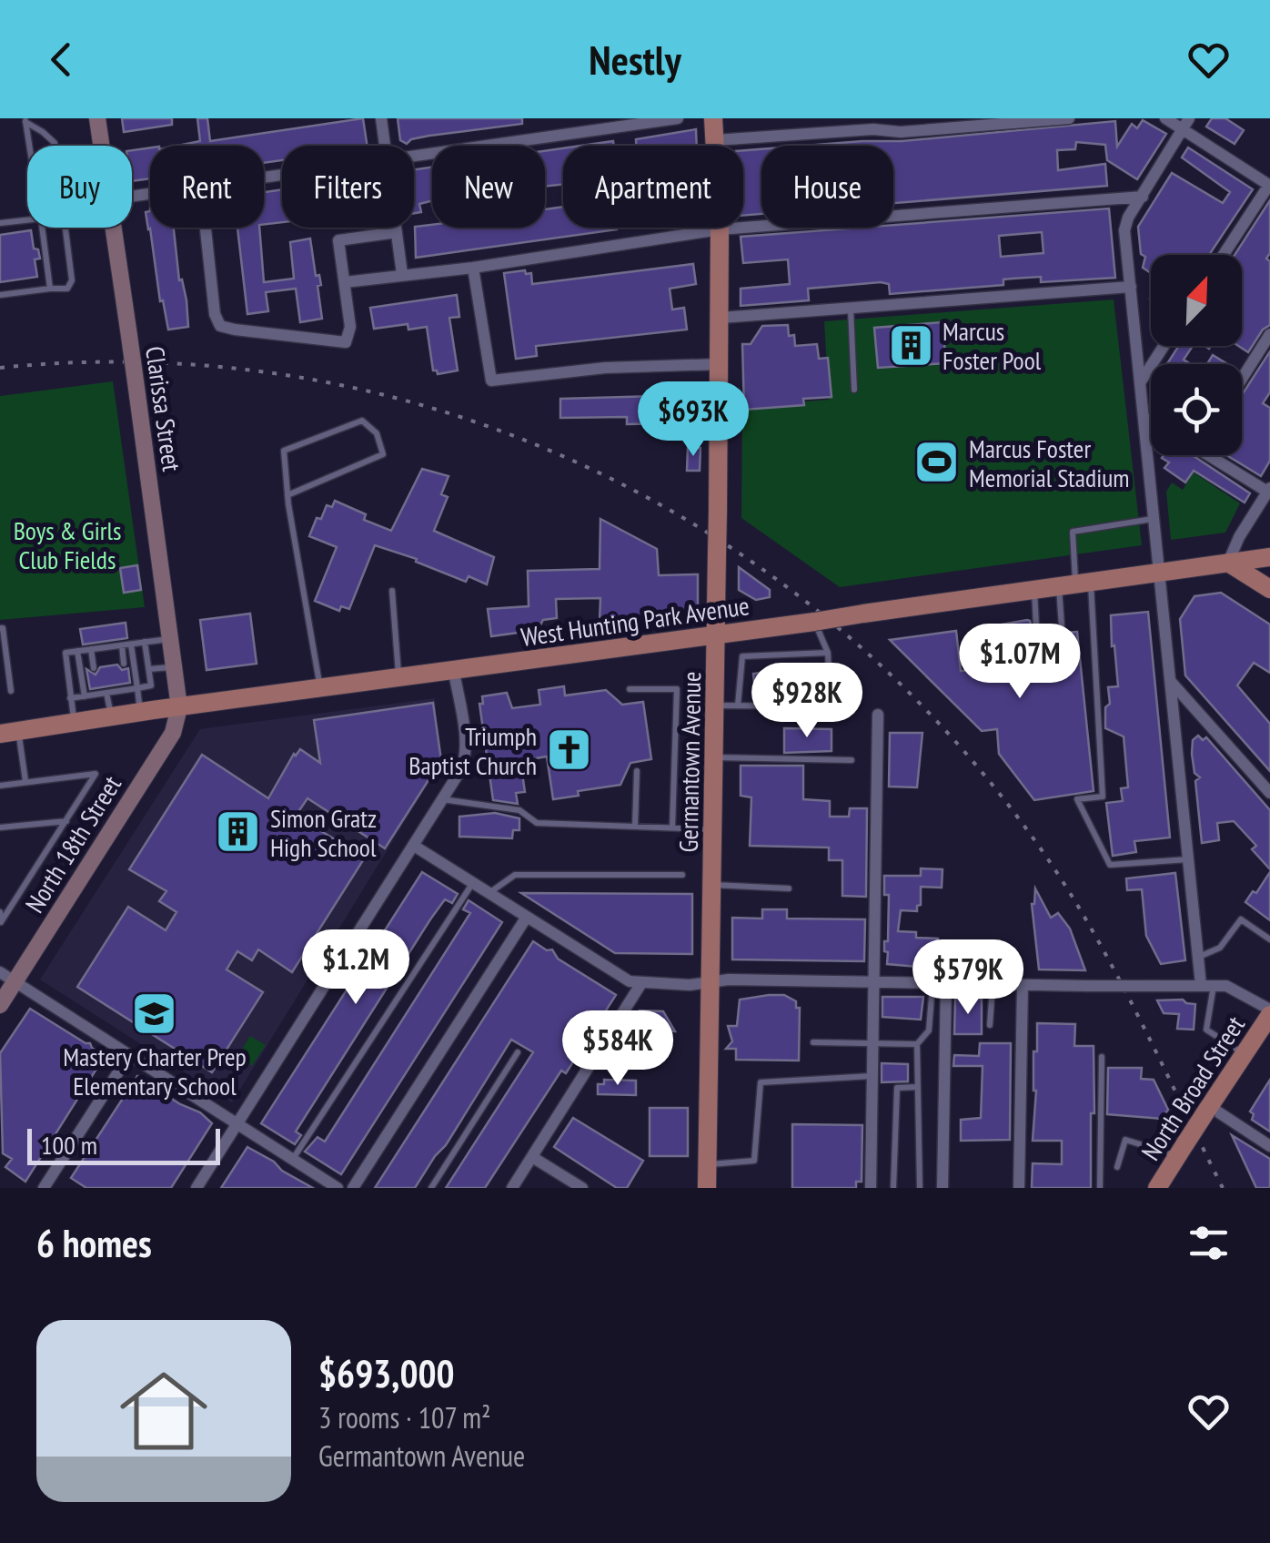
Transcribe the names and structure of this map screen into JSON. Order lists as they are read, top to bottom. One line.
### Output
{"streets":{"main road":["Clarissa Street","West Hunting Park Avenue","Germantown Avenue","North 18th Street","North Broad Street"]},"crossings":[["Clarissa Street","West Hunting Park Avenue"],["Clarissa Street","North 18th Street"],["West Hunting Park Avenue","Germantown Avenue"],["West Hunting Park Avenue","North 18th Street"]],"parks":["Boys & Girls Club Fields"],"places":{"building":["Marcus Foster Pool","Simon Gratz High School"],"sports":["Marcus Foster Memorial Stadium"],"church":["Triumph Baptist Church"],"school or university":["Mastery Charter Prep Elementary School"]},"scale_bar":"100 m","north":"top right","page":{"header":"Nestly","chip":["Buy","Rent","Filters","New","Apartment","House"],"price":["$693K","$1.07M","$928K","$1.2M","$579K","$584K"],"scale":"100 m","heading":"6 homes","list":[{"name":"$693,000","note":"3 rooms · 107 m² · Germantown Avenue"}]}}
